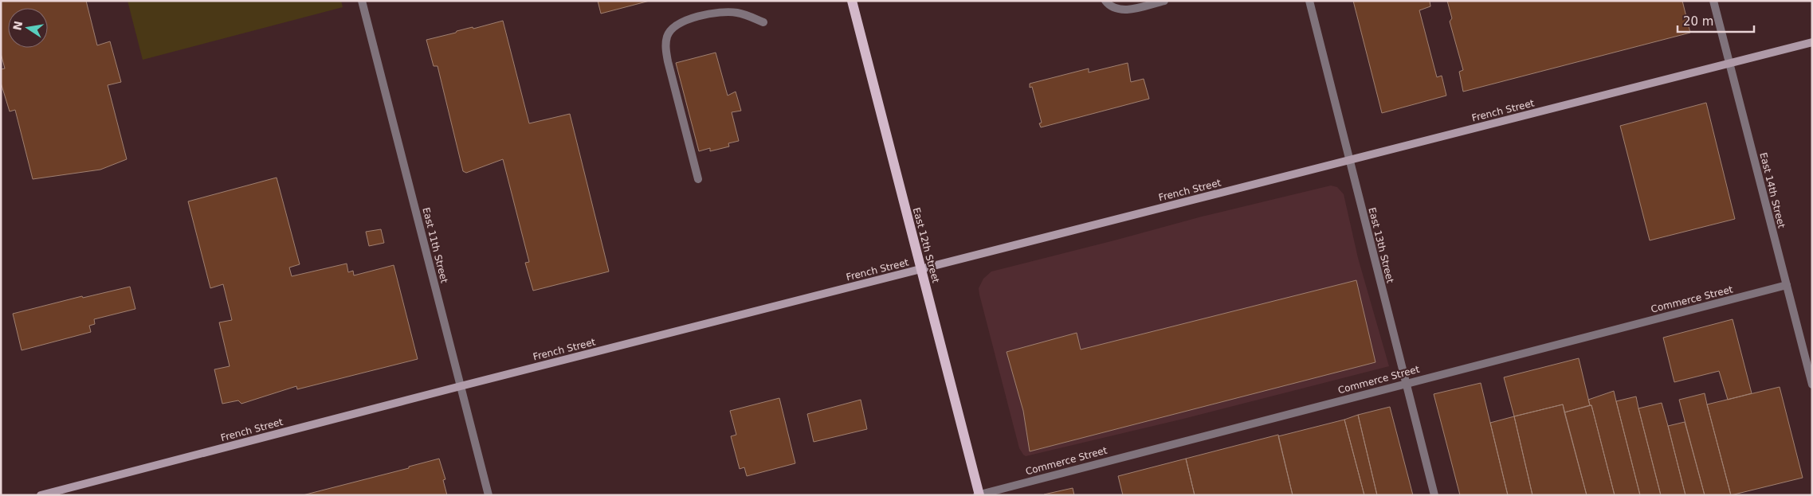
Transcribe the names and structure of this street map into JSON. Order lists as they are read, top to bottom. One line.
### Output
{"streets":{"main road":["French Street","East 12th Street"],"street":["East 14th Street","East 11th Street","East 13th Street","Commerce Street"]},"crossings":[["French Street","East 14th Street"],["French Street","East 11th Street"],["French Street","East 12th Street"],["French Street","East 13th Street"],["East 14th Street","Commerce Street"],["East 12th Street","Commerce Street"],["East 13th Street","Commerce Street"]],"scale_bar":"20 m","north":"left"}
